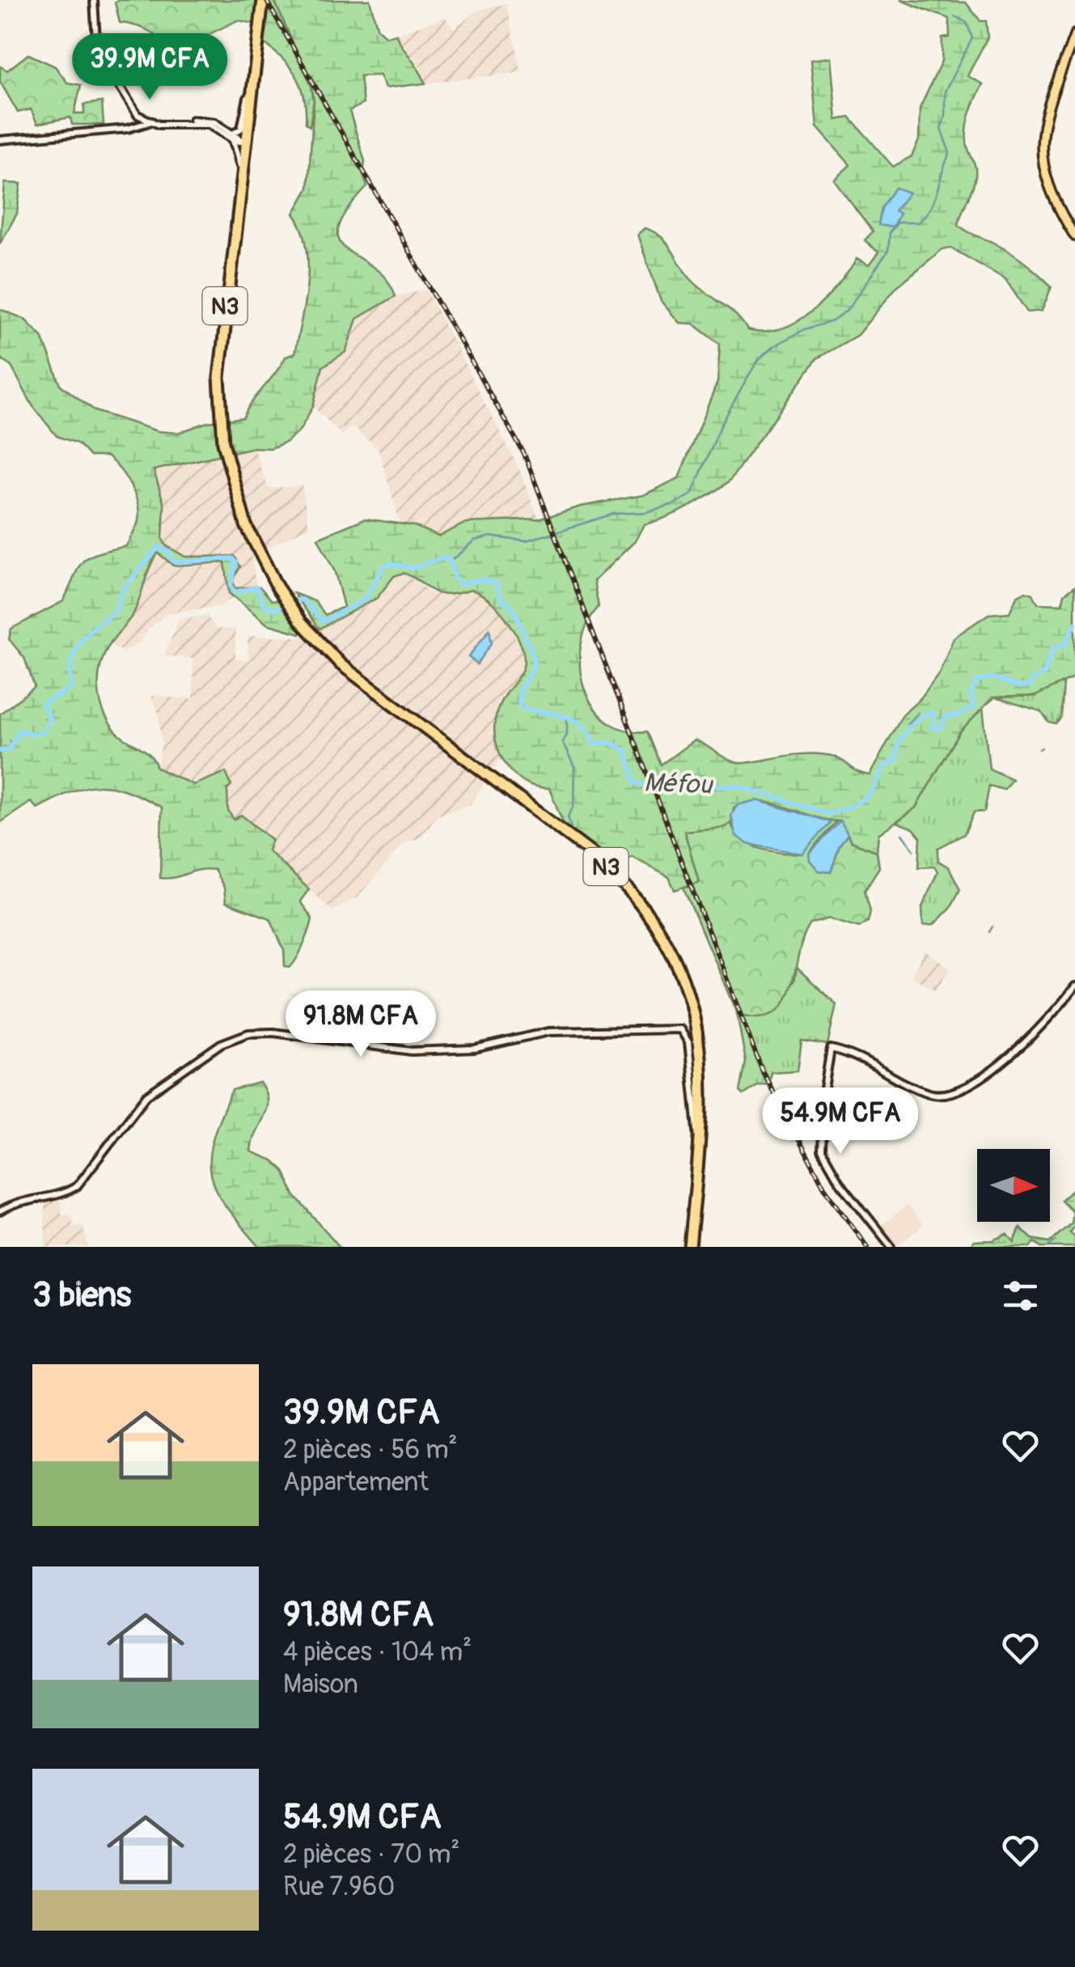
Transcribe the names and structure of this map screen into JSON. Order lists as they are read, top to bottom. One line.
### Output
{"streets":{"highway":["N3"]},"water":["Méfou"],"north":"right","page":{"price":["39.9M CFA","91.8M CFA","54.9M CFA"],"heading":"3 biens","list":[{"name":"39.9M CFA","note":"2 pièces · 56 m² · Appartement"},{"name":"91.8M CFA","note":"4 pièces · 104 m² · Maison"},{"name":"54.9M CFA","note":"2 pièces · 70 m² · Rue 7.960"}]}}
